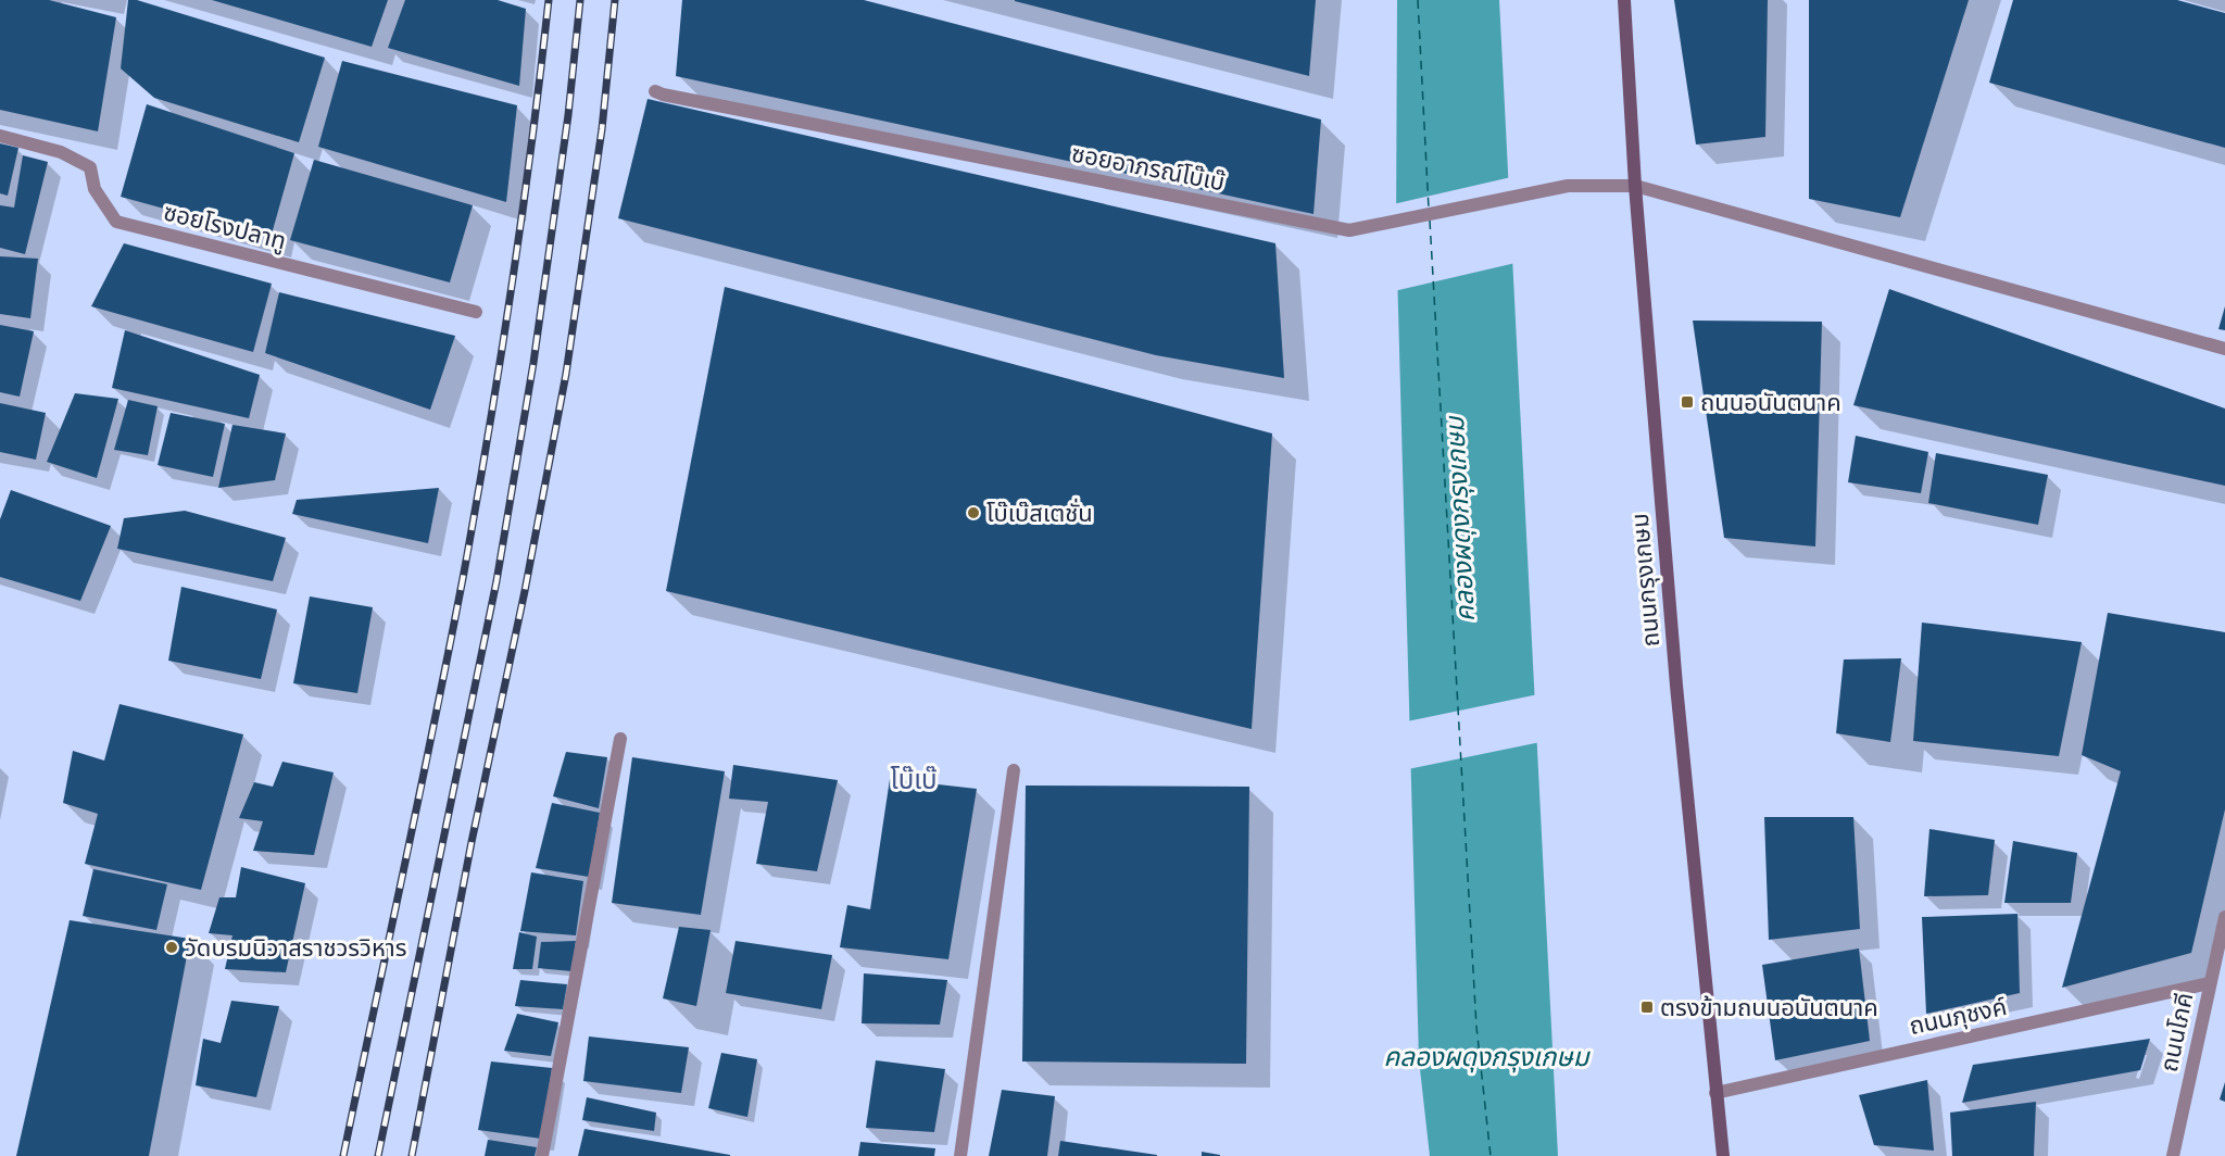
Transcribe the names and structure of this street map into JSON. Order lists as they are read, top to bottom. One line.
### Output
{"streets":{"main road":["ถนนกรุงเกษม"],"street":["ซอยอาภรณ์โบ๊เบ๊","ซอยโรงปลาทู","ถนนภุชงค์","ถนนโภคี"]},"crossings":[["ซอยอาภรณ์โบ๊เบ๊","ถนนกรุงเกษม"],["ถนนกรุงเกษม","ถนนภุชงค์"],["ถนนภุชงค์","ถนนโภคี"]],"districts":["โบ๊เบ๊"],"water":["คลองผดุงกรุงเกษม"],"places":{"transit":["ถนนอนันตนาค","ตรงข้ามถนนอนันตนาค"],"other":["โบ๊เบ๊สเตชั่น","วัดบรมนิวาสราชวรวิหาร"]}}
